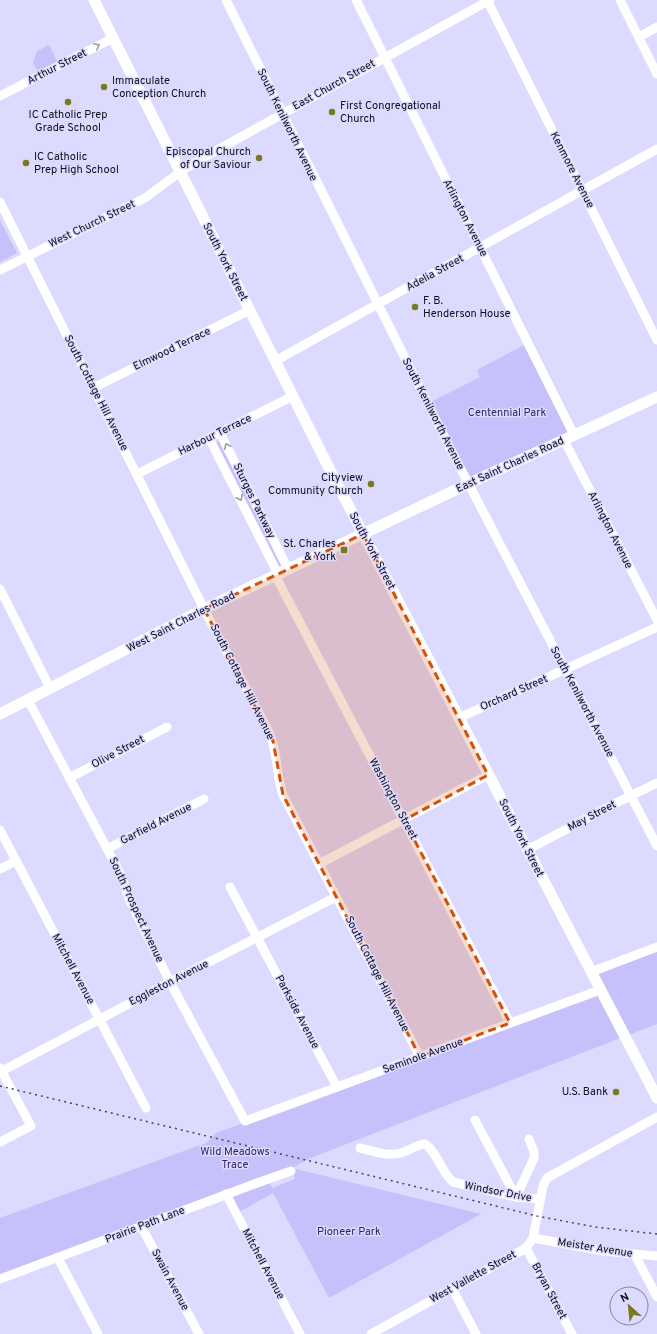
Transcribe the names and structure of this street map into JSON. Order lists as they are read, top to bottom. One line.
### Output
{"streets":{"main road":["South York Street","East Saint Charles Road","West Saint Charles Road"],"street":["Arthur Street","East Church Street","South Kenilworth Avenue","Kenmore Avenue","Arlington Avenue","West Church Street","Adelia Street","Elmwood Terrace","South Cottage Hill Avenue","Harbour Terrace","Sturges Parkway","Orchard Street","Olive Street","Washington Street","May Street","Garfield Avenue","South Prospect Avenue","Mitchell Avenue","Eggleston Avenue","Parkside Avenue","Seminole Avenue","Windsor Drive","Prairie Path Lane","Meister Avenue","West Vallette Street","Swain Avenue","Bryan Street"]},"crossings":[["Arthur Street","South York Street"],["East Church Street","South Kenilworth Avenue"],["East Church Street","Kenmore Avenue"],["East Church Street","Arlington Avenue"],["East Church Street","West Church Street"],["East Church Street","South York Street"],["South Kenilworth Avenue","Adelia Street"],["South Kenilworth Avenue","East Saint Charles Road"],["South Kenilworth Avenue","Orchard Street"],["South Kenilworth Avenue","May Street"],["Kenmore Avenue","Adelia Street"],["Arlington Avenue","Adelia Street"],["Arlington Avenue","East Saint Charles Road"],["West Church Street","South York Street"],["West Church Street","South Cottage Hill Avenue"],["South York Street","Adelia Street"],["South York Street","Elmwood Terrace"],["South York Street","Harbour Terrace"],["South York Street","East Saint Charles Road"],["South York Street","West Saint Charles Road"],["South York Street","Orchard Street"],["South York Street","May Street"],["South York Street","Seminole Avenue"],["Elmwood Terrace","South Cottage Hill Avenue"],["South Cottage Hill Avenue","Harbour Terrace"],["South Cottage Hill Avenue","West Saint Charles Road"],["South Cottage Hill Avenue","Eggleston Avenue"],["South Cottage Hill Avenue","Seminole Avenue"],["Harbour Terrace","Sturges Parkway"],["East Saint Charles Road","West Saint Charles Road"],["Sturges Parkway","West Saint Charles Road"],["Sturges Parkway","Washington Street"],["West Saint Charles Road","Washington Street"],["West Saint Charles Road","South Prospect Avenue"],["Olive Street","South Prospect Avenue"],["Washington Street","Seminole Avenue"],["Garfield Avenue","South Prospect Avenue"],["South Prospect Avenue","Eggleston Avenue"],["South Prospect Avenue","Seminole Avenue"],["Mitchell Avenue","Eggleston Avenue"],["Mitchell Avenue","Prairie Path Lane"],["Eggleston Avenue","Parkside Avenue"],["Parkside Avenue","Seminole Avenue"],["Windsor Drive","West Vallette Street"],["Prairie Path Lane","Swain Avenue"],["Meister Avenue","West Vallette Street"],["West Vallette Street","Bryan Street"]],"one_way":["Arthur Street"],"parks":["Centennial Park","Wild Meadows Trace","Pioneer Park"],"places":{"other":["Immaculate Conception Church","IC Catholic Prep Grade School","First Congregational Church","Episcopal Church of Our Saviour","IC Catholic Prep High School","F. B. Henderson House","Cityview Community Church","U.S. Bank"],"transit":["St. Charles & York"]},"north":"top left"}
